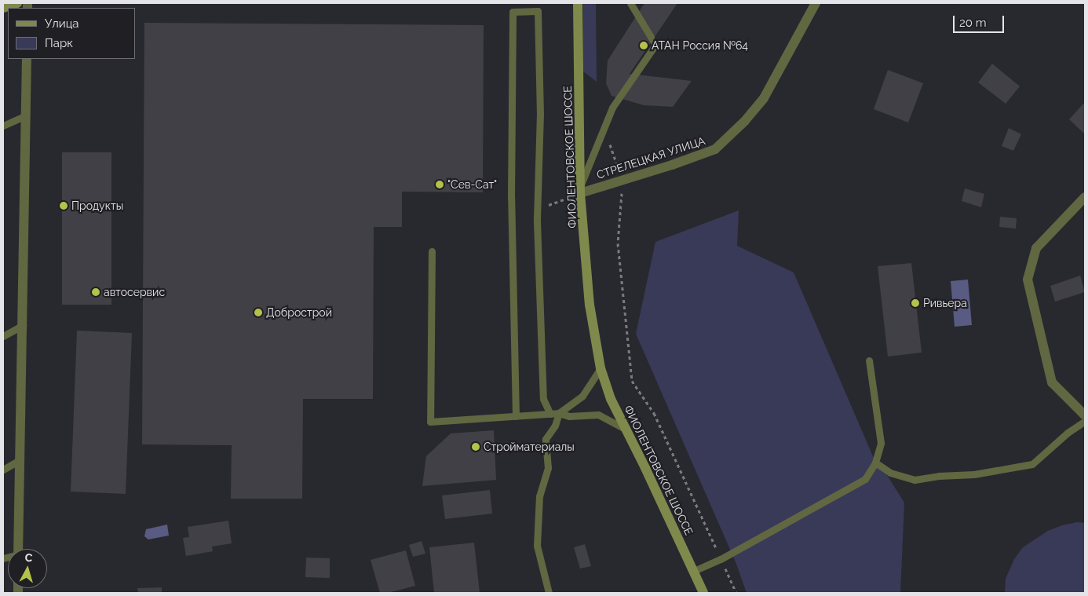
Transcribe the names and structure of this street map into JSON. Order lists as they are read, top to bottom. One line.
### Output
{"streets":{"main road":["ФИОЛЕНТОВСКОЕ ШОССЕ"],"street":["СТРЕЛЕЦКАЯ УЛИЦА"]},"crossings":[["ФИОЛЕНТОВСКОЕ ШОССЕ","СТРЕЛЕЦКАЯ УЛИЦА"]],"places":["АТАН Россия №64","\"Сев-Сат\"","Продукты","автосервис","Ривьера","Добрострой","Стройматериалы"],"legend":["Улица","Парк"],"scale_bar":"20 m","north":"top"}
